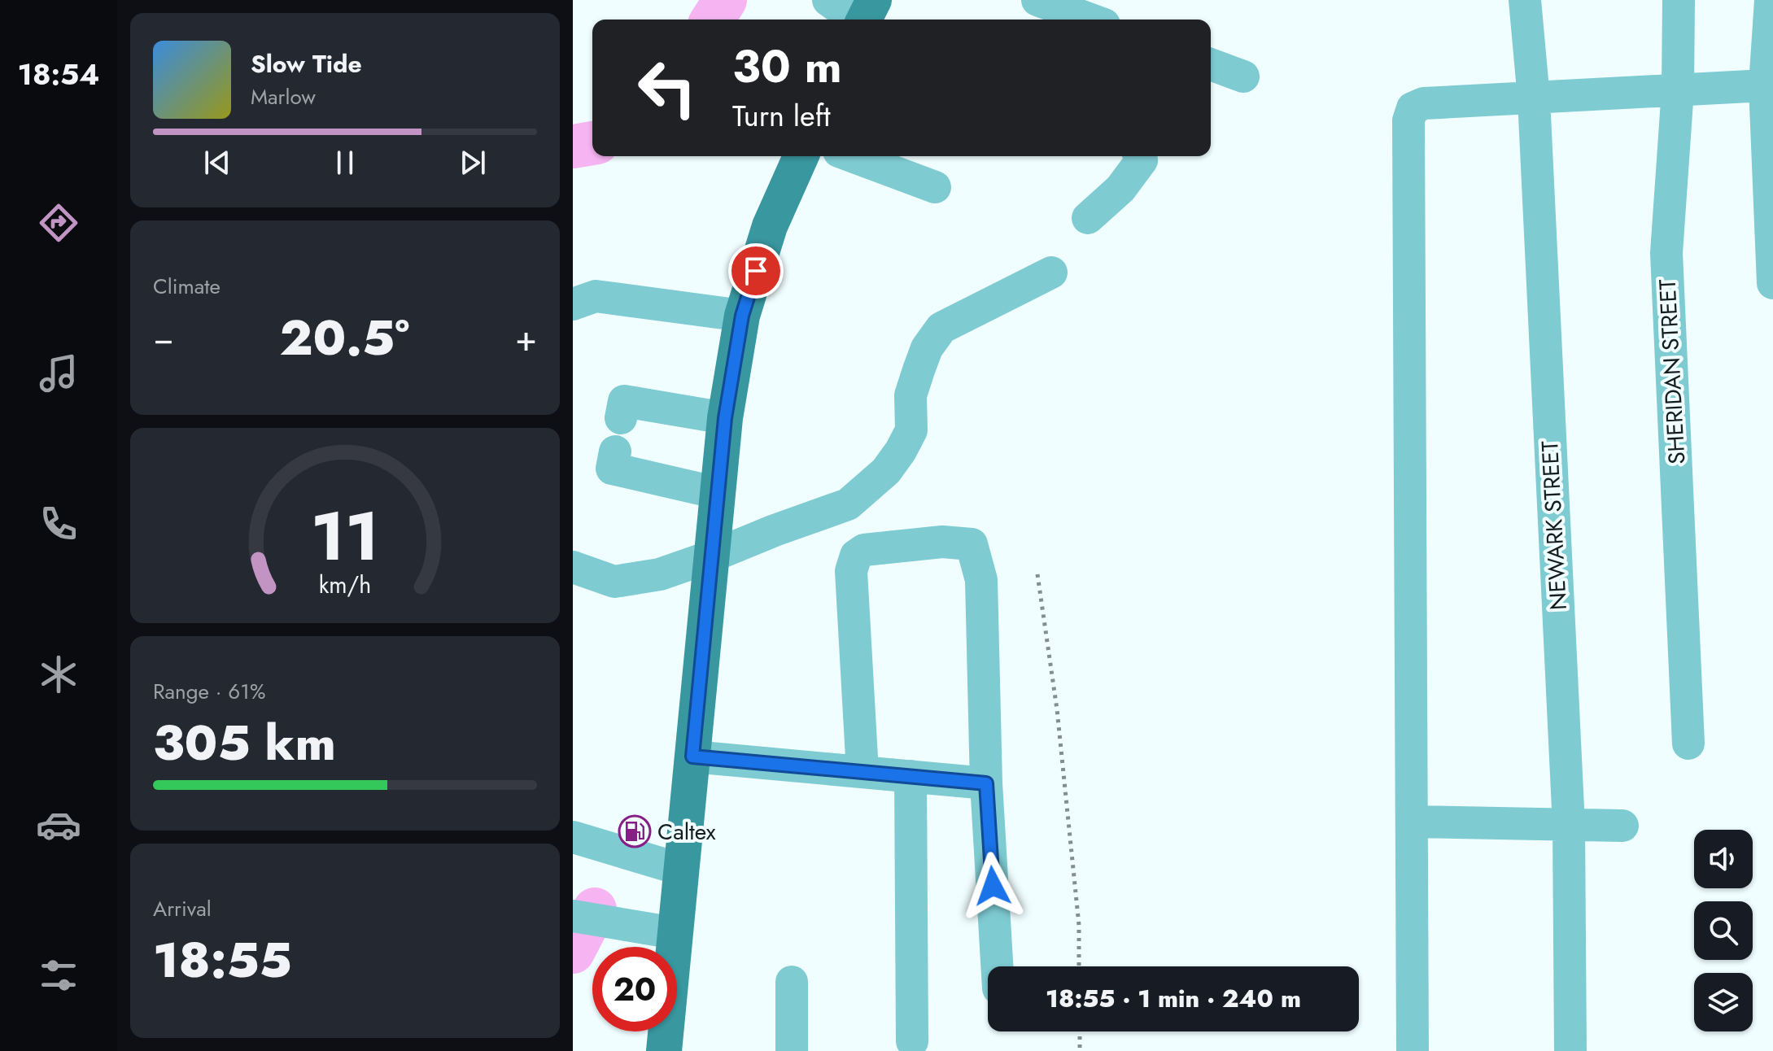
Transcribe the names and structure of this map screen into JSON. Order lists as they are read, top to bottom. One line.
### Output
{"streets":{"street":["SHERIDAN STREET","NEWARK STREET"]},"places":{"fuel station":["Caltex"]},"page":{"tabs":"18:54","turn":["30 m","Turn left"],"song":["Slow Tide","Marlow"],"tile":["Climate",["Range · 61%","305 km"],["Arrival","18:55"]],"heat":["−","20.5°","+"],"limit":"20","trip":"18:55 · 1 min · 240 m","gauge":["11","km/h"]}}
